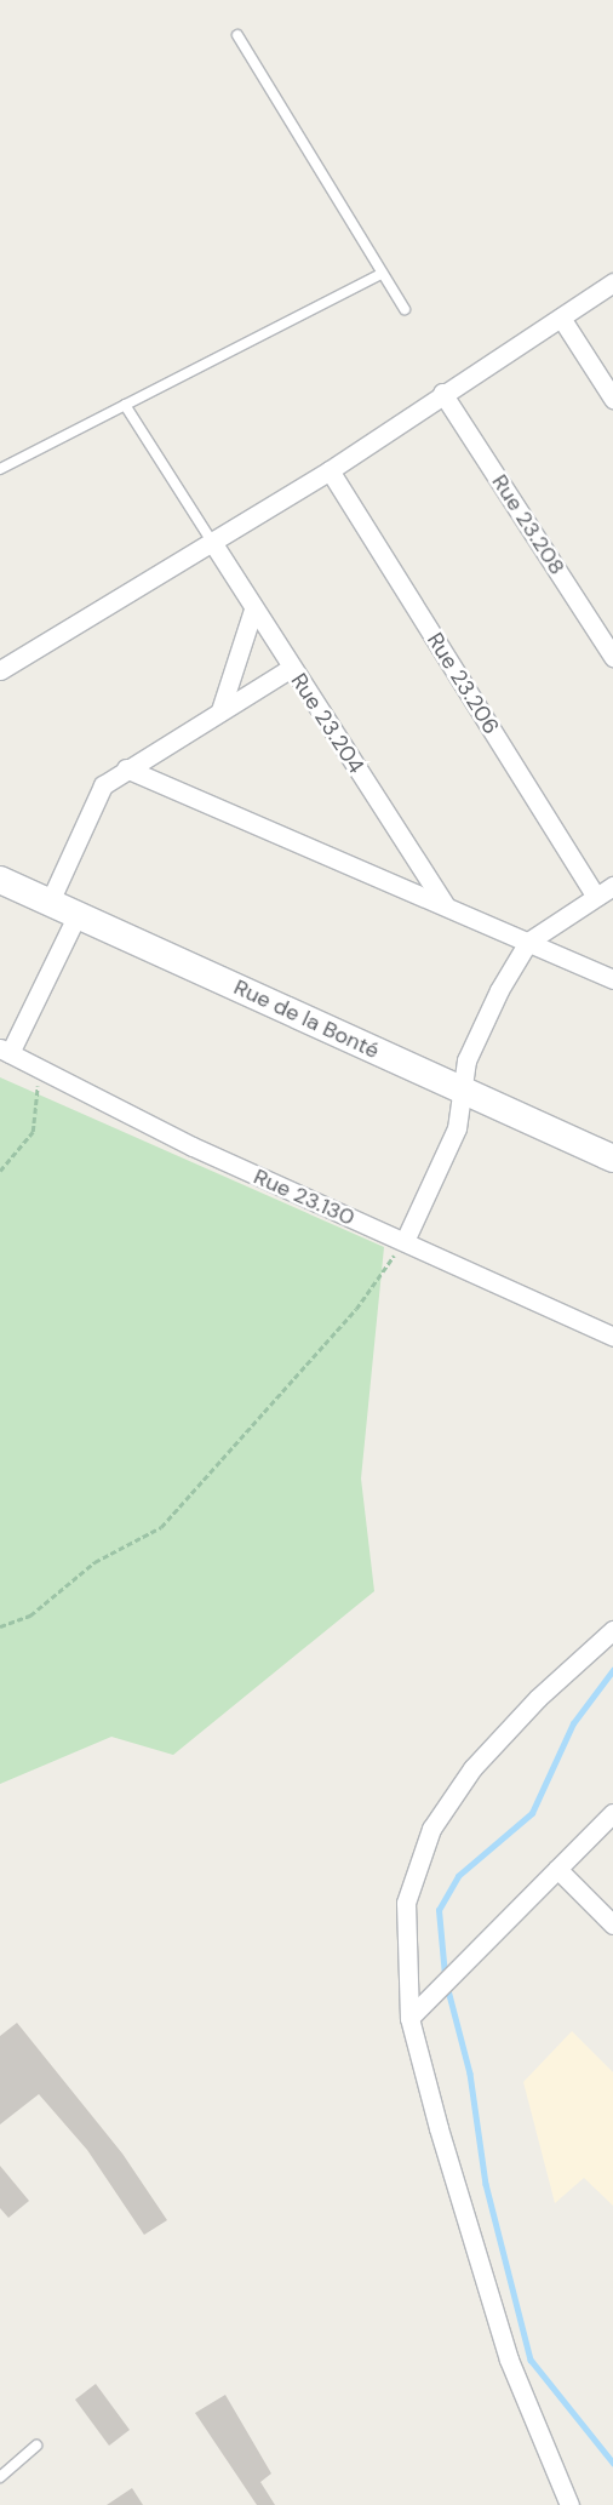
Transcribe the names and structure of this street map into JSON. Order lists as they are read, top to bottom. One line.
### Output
{"streets":{"street":["Rue 23.208","Rue 23.206","Rue 23.204","Rue de la Bonté","Rue 23.130"]}}
